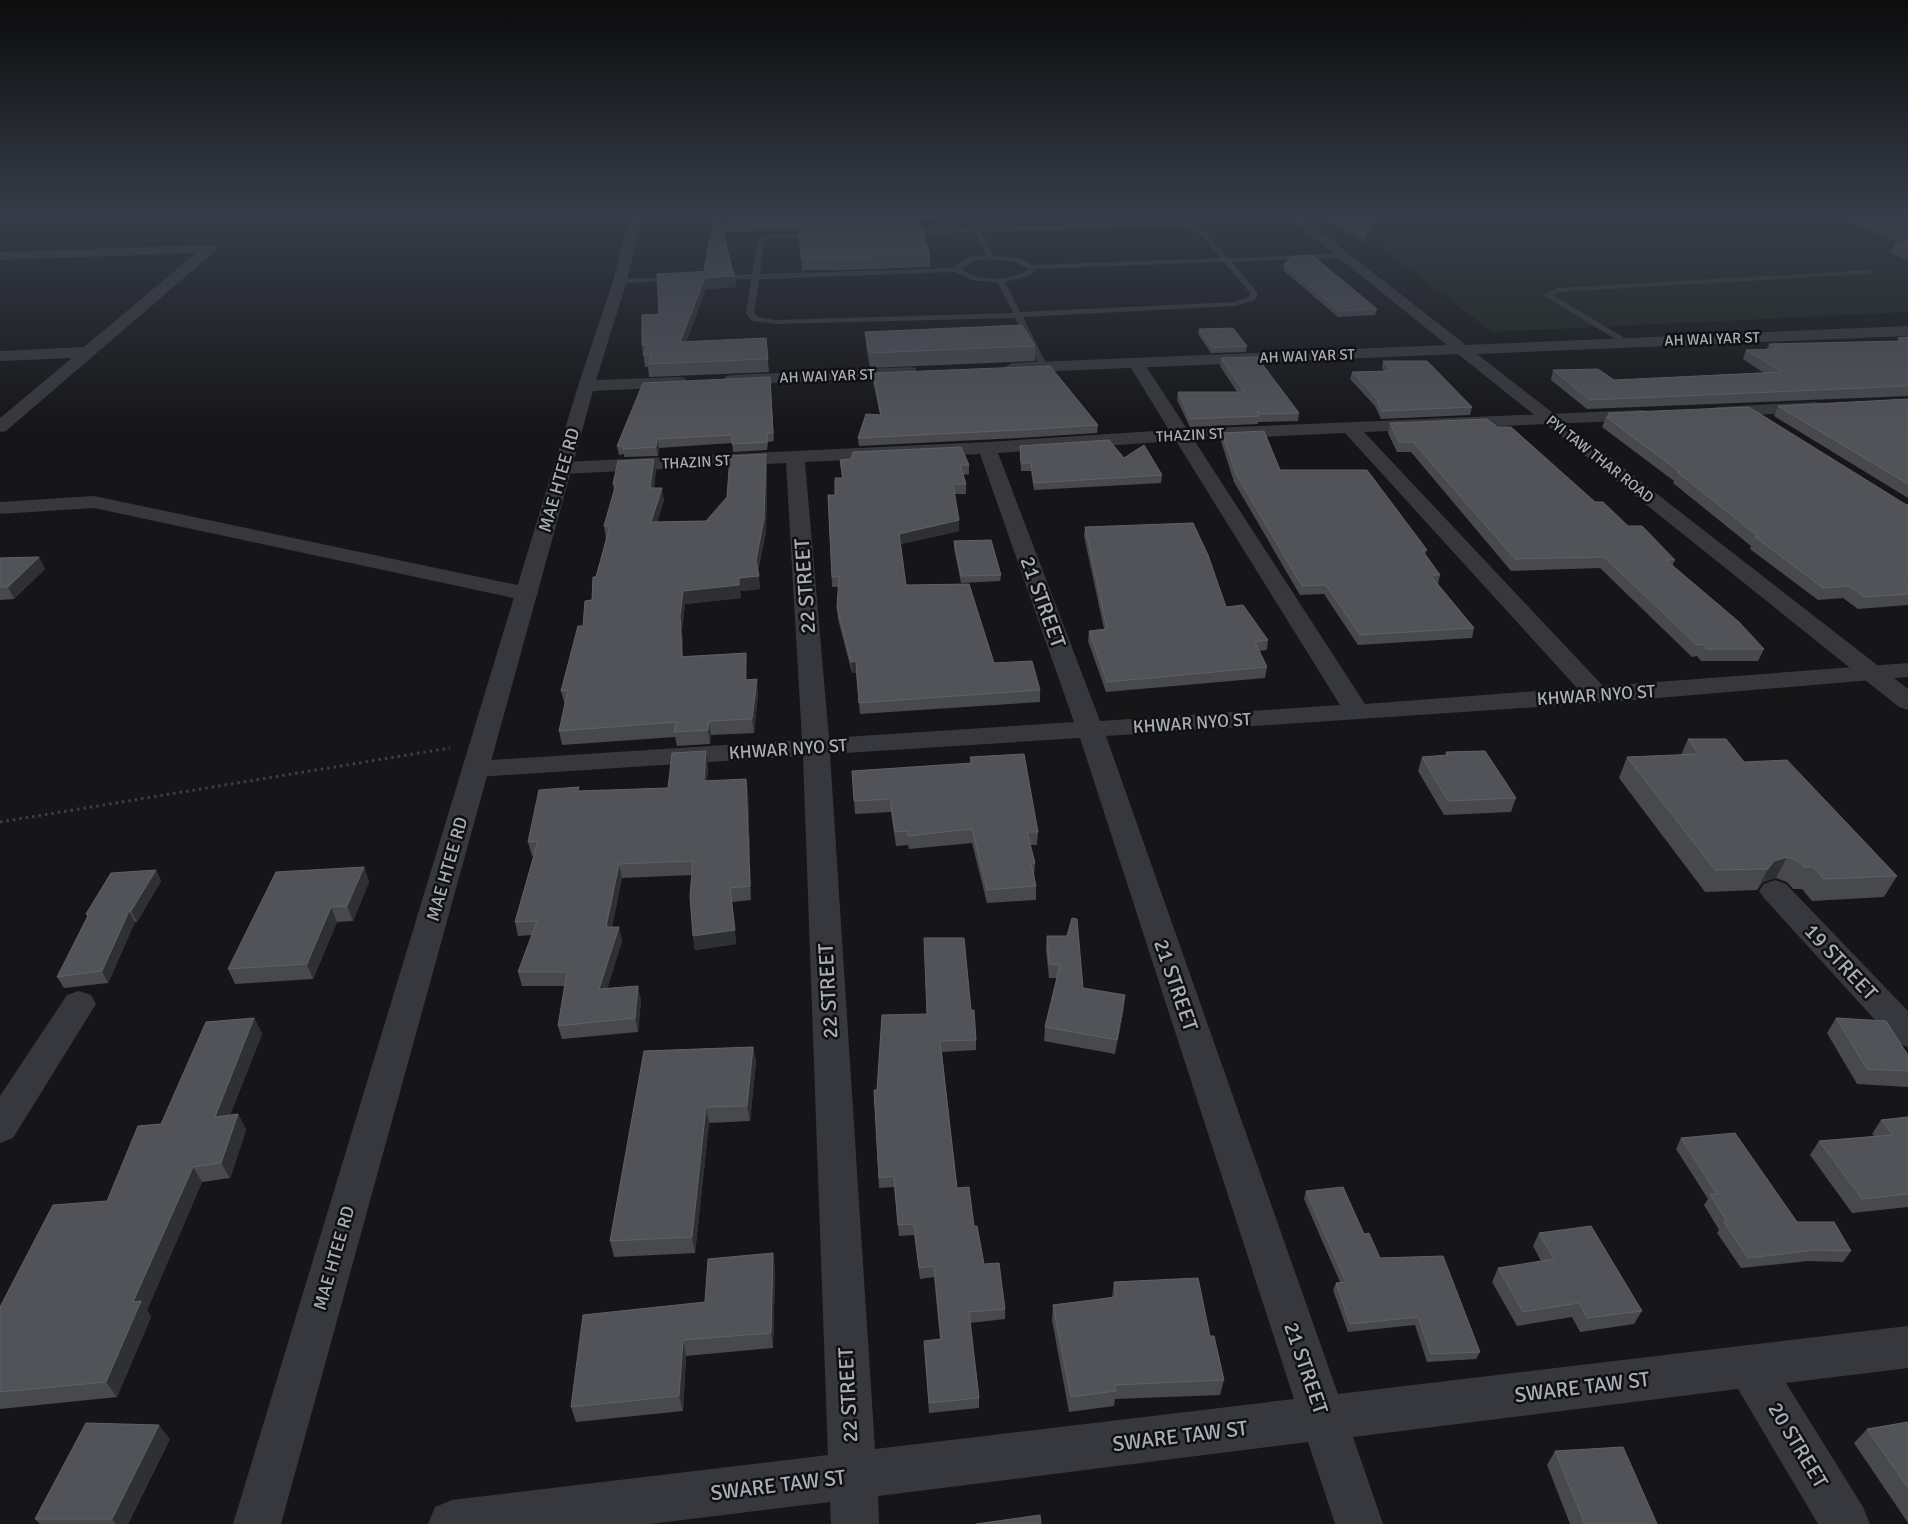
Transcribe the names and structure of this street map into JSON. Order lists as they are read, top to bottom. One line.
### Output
{"streets":{"street":["AH WAI YAR ST","THAZIN ST","PYI TAW THAR ROAD","MAE HTEE RD","22 STREET","21 STREET","KHWAR NYO ST","19 STREET","SWARE TAW ST","20 STREET"]},"crossings":[["AH WAI YAR ST","PYI TAW THAR ROAD"],["THAZIN ST","PYI TAW THAR ROAD"],["THAZIN ST","MAE HTEE RD"],["THAZIN ST","22 STREET"],["THAZIN ST","21 STREET"],["PYI TAW THAR ROAD","KHWAR NYO ST"],["MAE HTEE RD","KHWAR NYO ST"],["22 STREET","KHWAR NYO ST"],["22 STREET","SWARE TAW ST"],["21 STREET","KHWAR NYO ST"],["21 STREET","SWARE TAW ST"],["SWARE TAW ST","20 STREET"]]}
